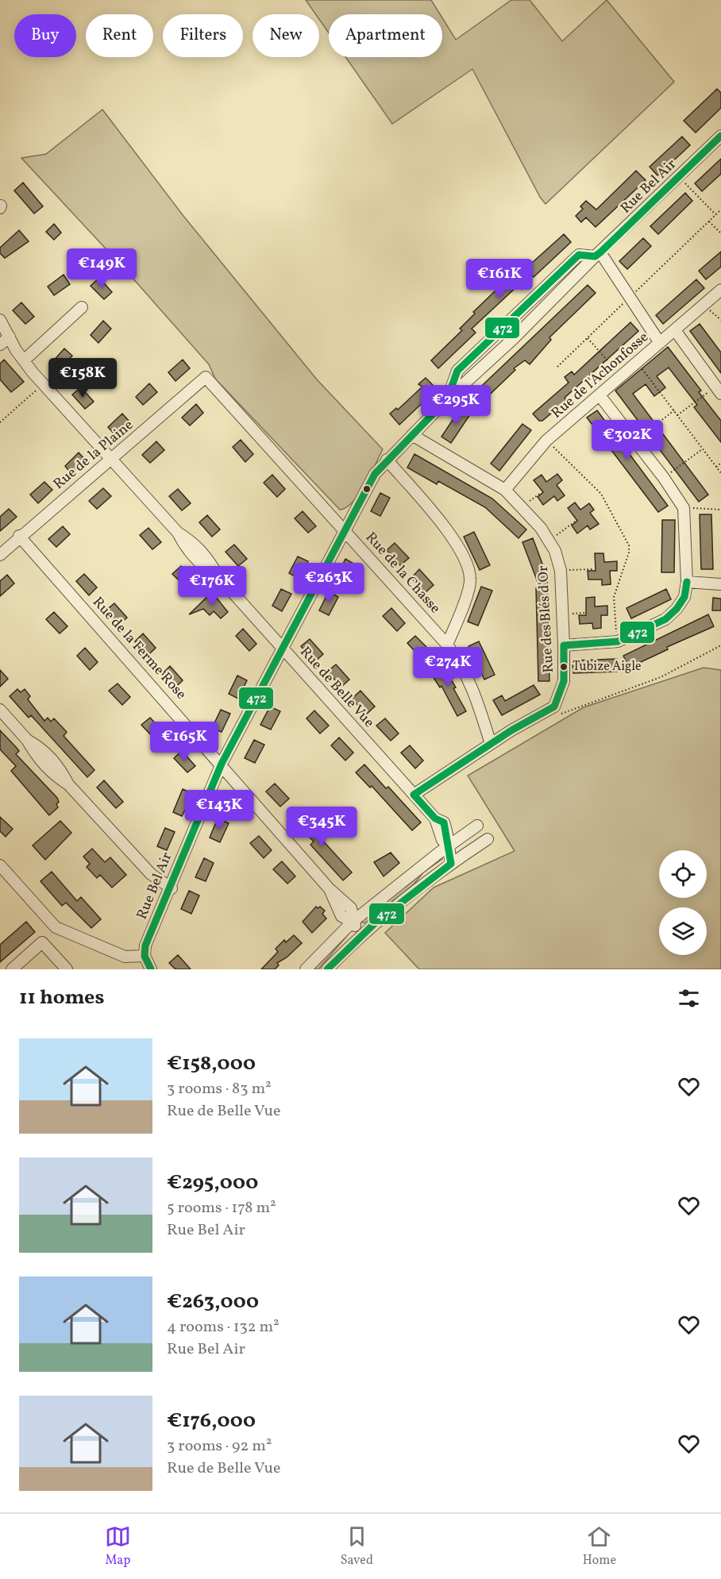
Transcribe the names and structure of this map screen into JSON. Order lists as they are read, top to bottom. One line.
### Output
{"streets":{"street":["Rue Bel Air","Rue de l'Achonfosse","Rue de la Plaine","Rue de la Chasse","Rue des Blés d'Or","Rue de la Ferme Rose","Rue de Belle Vue"]},"crossings":[["Rue Bel Air","Rue de la Chasse"],["Rue Bel Air","Rue des Blés d'Or"],["Rue Bel Air","Rue de la Ferme Rose"],["Rue Bel Air","Rue de Belle Vue"],["Rue de l'Achonfosse","Rue des Blés d'Or"],["Rue de la Plaine","Rue de la Chasse"],["Rue de la Plaine","Rue de la Ferme Rose"],["Rue de la Plaine","Rue de Belle Vue"],["Rue de la Chasse","Rue des Blés d'Or"],["Rue des Blés d'Or","Rue de Belle Vue"]],"places":["Tubize Aigle"],"lines":["transit line 472"],"page":{"chip":["Buy","Rent","Filters","New","Apartment"],"price":["€149K","€161K","€158K","€295K","€302K","€263K","€176K","€274K","€165K","€143K","€345K"],"heading":"11 homes","list":[{"name":"€158,000","note":"3 rooms · 83 m² · Rue de Belle Vue"},{"name":"€295,000","note":"5 rooms · 178 m² · Rue Bel Air"},{"name":"€263,000","note":"4 rooms · 132 m² · Rue Bel Air"},{"name":"€176,000","note":"3 rooms · 92 m² · Rue de Belle Vue"}],"tabs":["Map","Saved","Home"]}}
